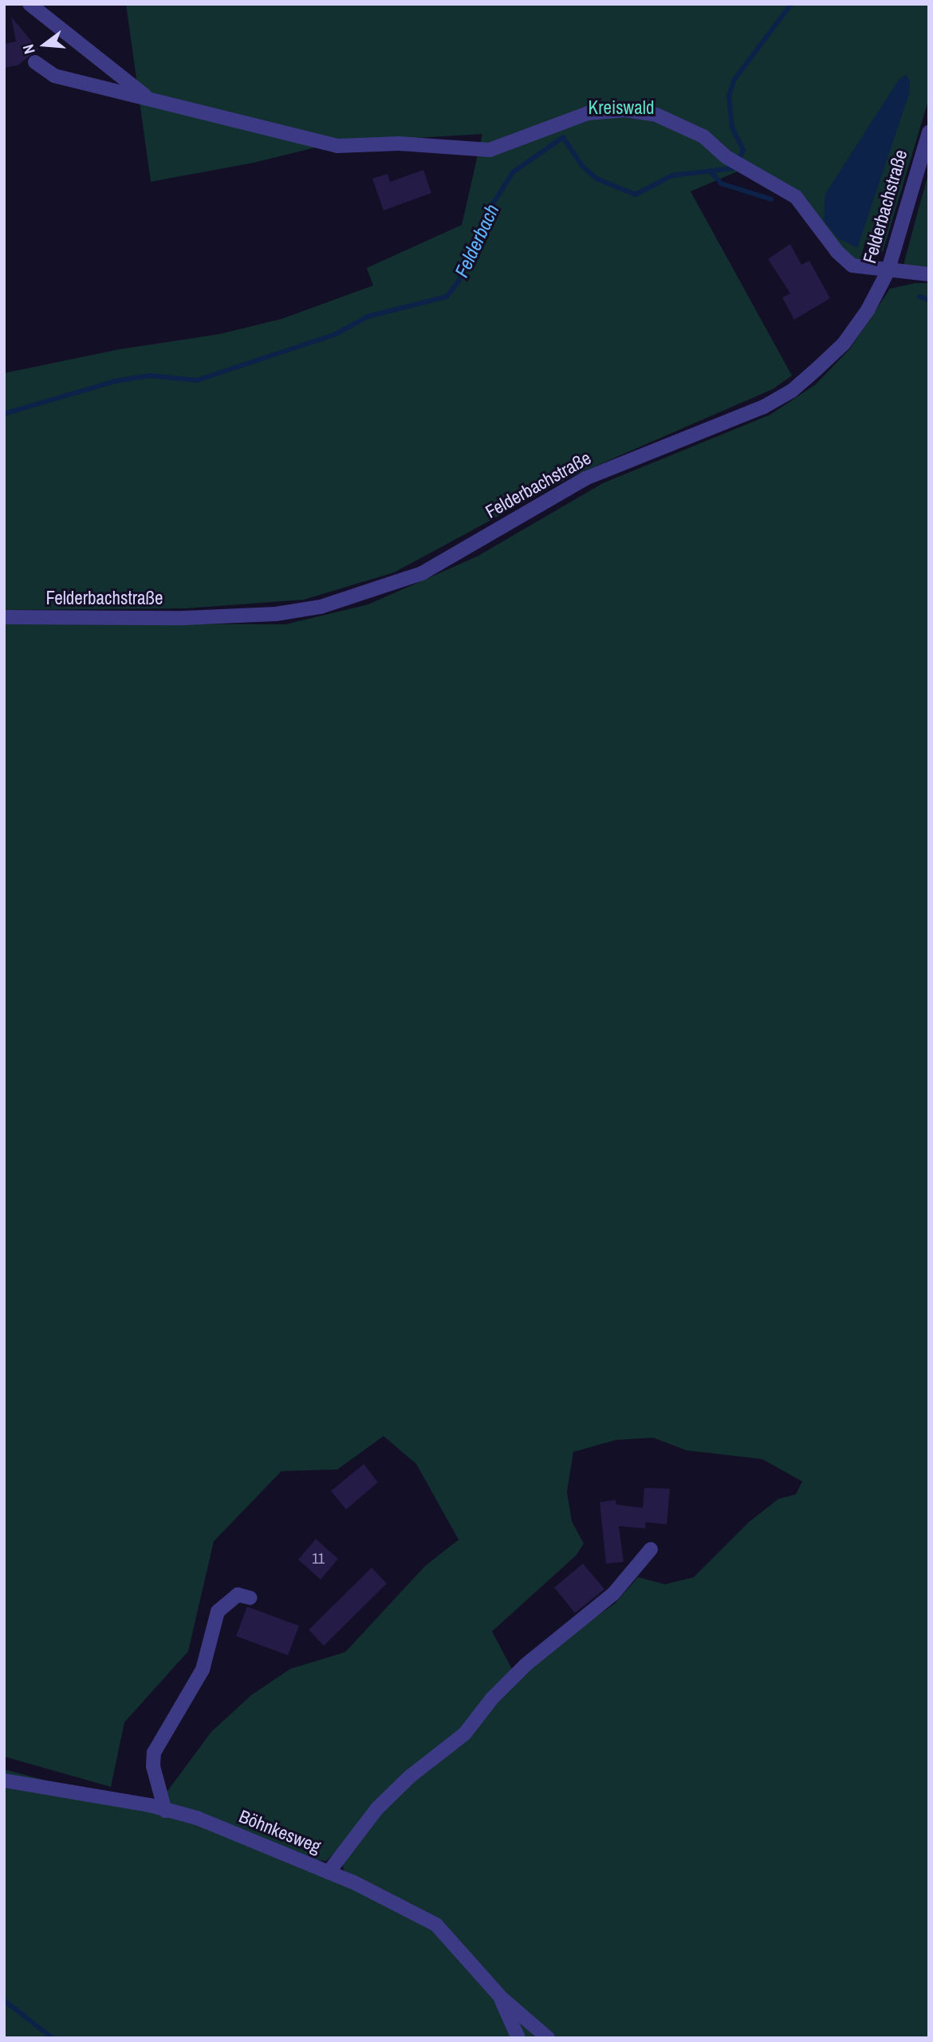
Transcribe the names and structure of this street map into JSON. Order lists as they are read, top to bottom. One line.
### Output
{"streets":{"street":["Felderbachstraße","Böhnkesweg"]},"water":["Felderbach"],"parks":["Kreiswald"],"house_numbers":["11"],"north":"left"}
